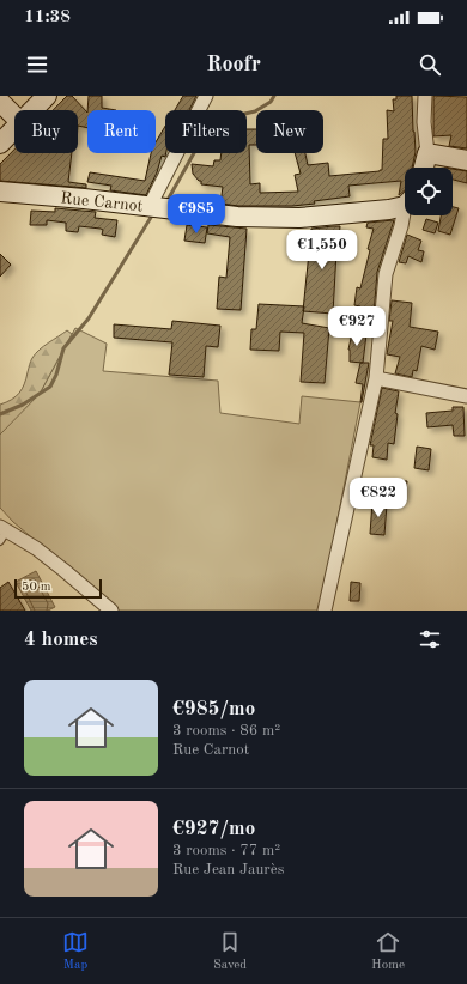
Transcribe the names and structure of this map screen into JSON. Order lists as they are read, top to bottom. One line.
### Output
{"streets":{"street":["Rue Carnot"]},"scale_bar":"50 m","page":{"status":"11:38","header":"Roofr","chip":["Buy","Rent","Filters","New"],"price":["€985","€1,550","€927","€822"],"scale":"50 m","heading":"4 homes","list":[{"name":"€985/mo","note":"3 rooms · 86 m² · Rue Carnot"},{"name":"€927/mo","note":"3 rooms · 77 m² · Rue Jean Jaurès"}],"tabs":["Map","Saved","Home"]}}
